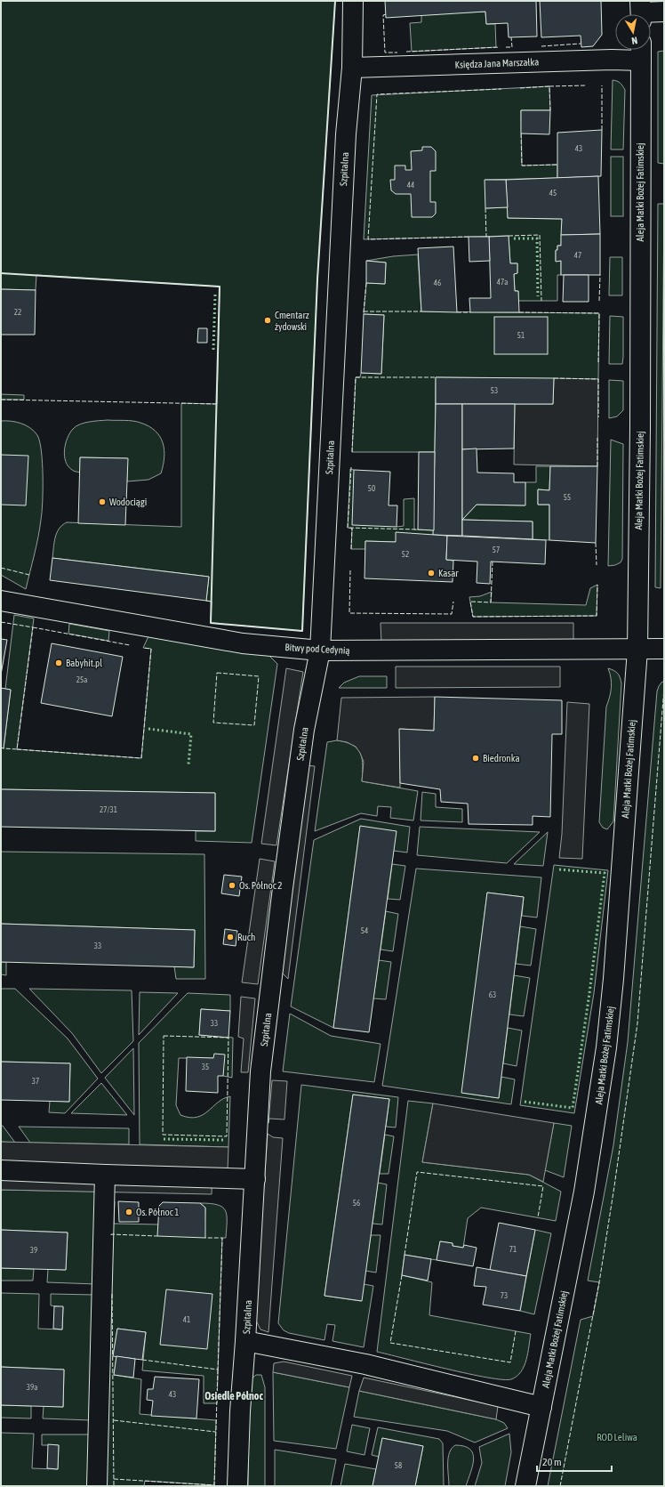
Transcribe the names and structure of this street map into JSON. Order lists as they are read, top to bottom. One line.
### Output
{"streets":{"street":["Księdza Jana Marszałka","Szpitalna","Aleja Matki Bożej Fatimskiej","Bitwy pod Cedynią"]},"crossings":[["Księdza Jana Marszałka","Szpitalna"],["Księdza Jana Marszałka","Aleja Matki Bożej Fatimskiej"],["Szpitalna","Bitwy pod Cedynią"],["Aleja Matki Bożej Fatimskiej","Bitwy pod Cedynią"]],"districts":["Osiedle Północ"],"parks":["ROD Leliwa"],"places":["Cmentarz żydowski","Wodociągi","Kasar","Babyhit.pl","Biedronka","Os. Północ 2","Ruch","Os. Północ 1"],"house_numbers":["43","44","45","47","47a","46","22","51","53","50","55","57","52","25a","27/31","54","33","63","33","35","37","56","71","39","73","41","39a","43","58"],"scale_bar":"20 m","north":"bottom"}
